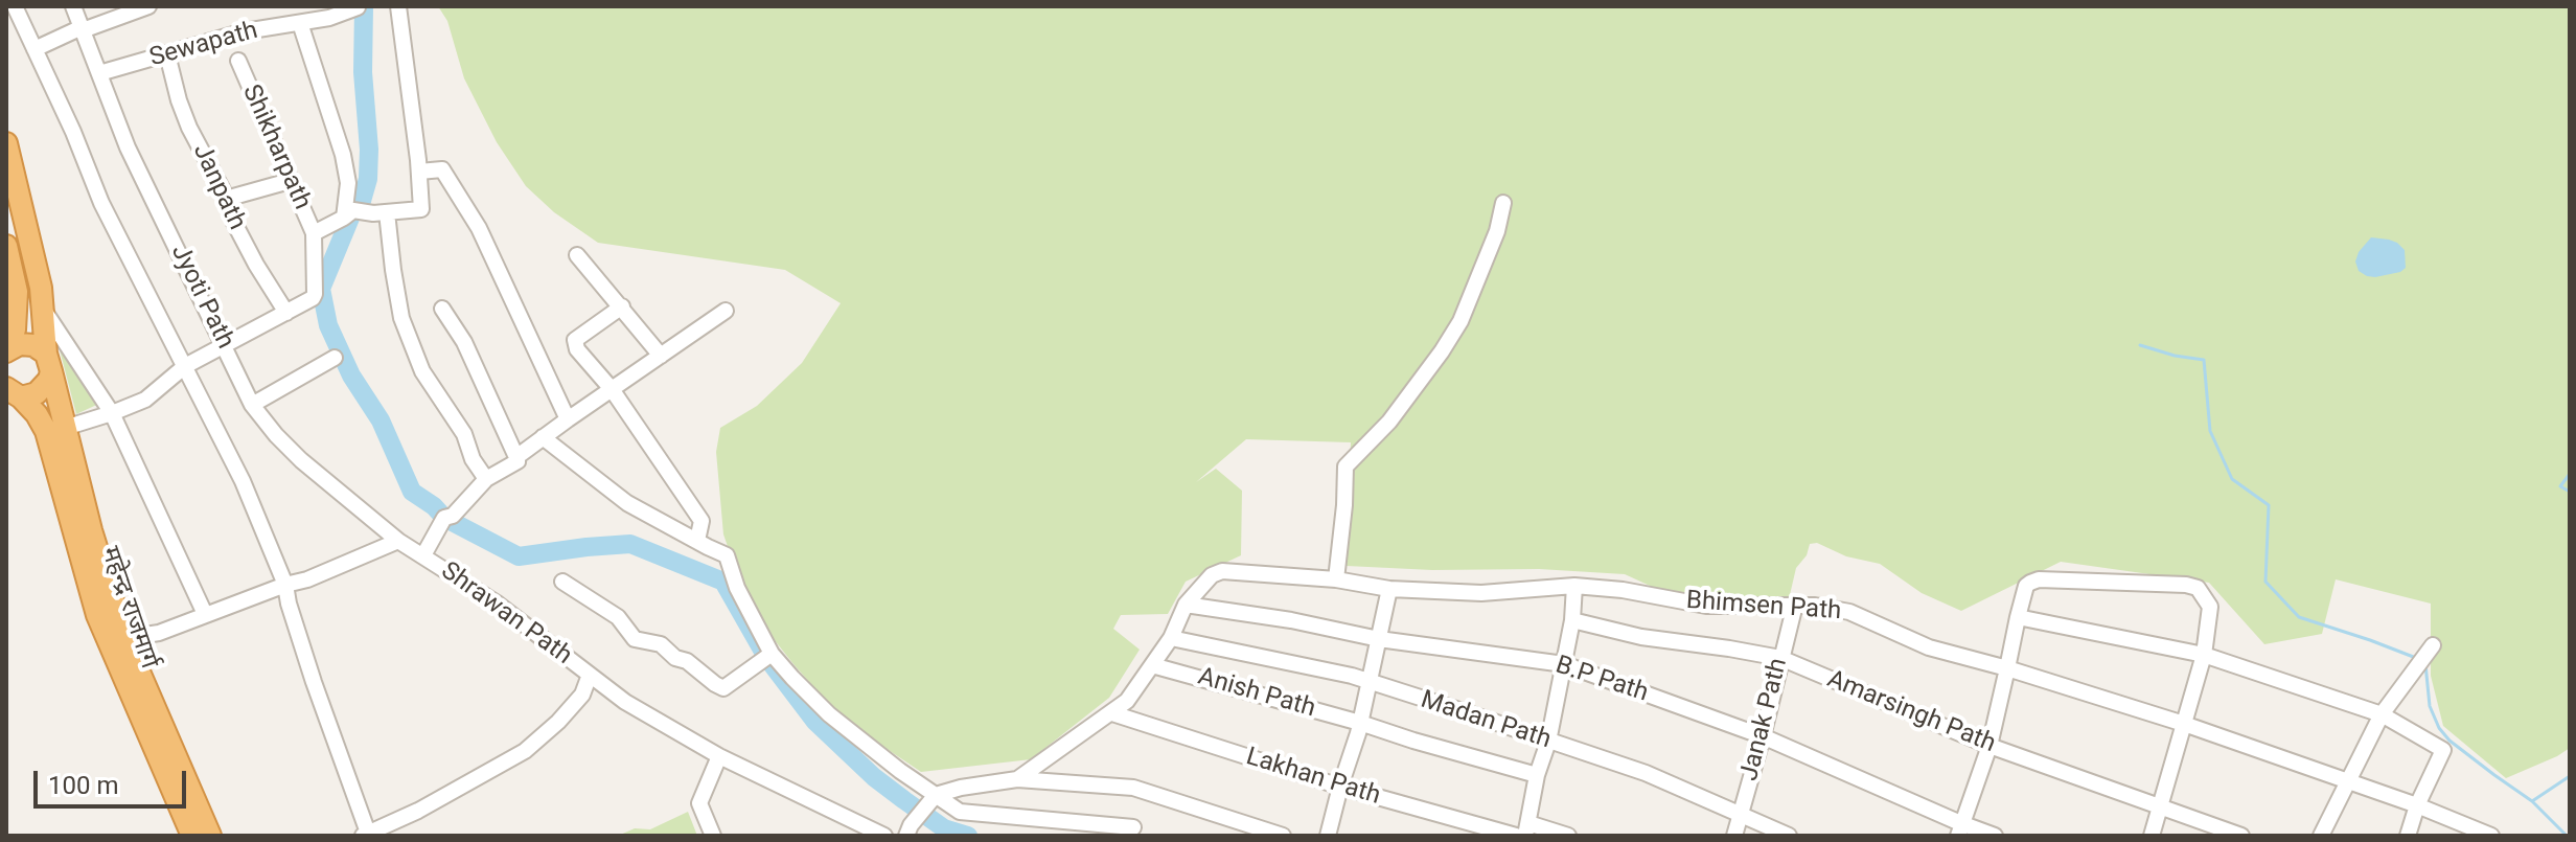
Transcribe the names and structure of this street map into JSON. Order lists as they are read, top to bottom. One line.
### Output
{"streets":{"highway":["महेन्द्र राजमार्ग"],"street":["Sewapath","Shikharpath","Janpath","Jyoti Path","Bhimsen Path","Shrawan Path","B.P Path","Anish Path","Amarsingh Path","Janak Path","Madan Path","Lakhan Path"]},"crossings":[["Sewapath","Janpath"],["Sewapath","Jyoti Path"],["Jyoti Path","Shrawan Path"],["Bhimsen Path","B.P Path"],["Bhimsen Path","Anish Path"],["Bhimsen Path","Janak Path"],["Bhimsen Path","Madan Path"],["Bhimsen Path","Lakhan Path"],["B.P Path","Janak Path"],["Amarsingh Path","Janak Path"],["Janak Path","Madan Path"]],"scale_bar":"100 m"}
